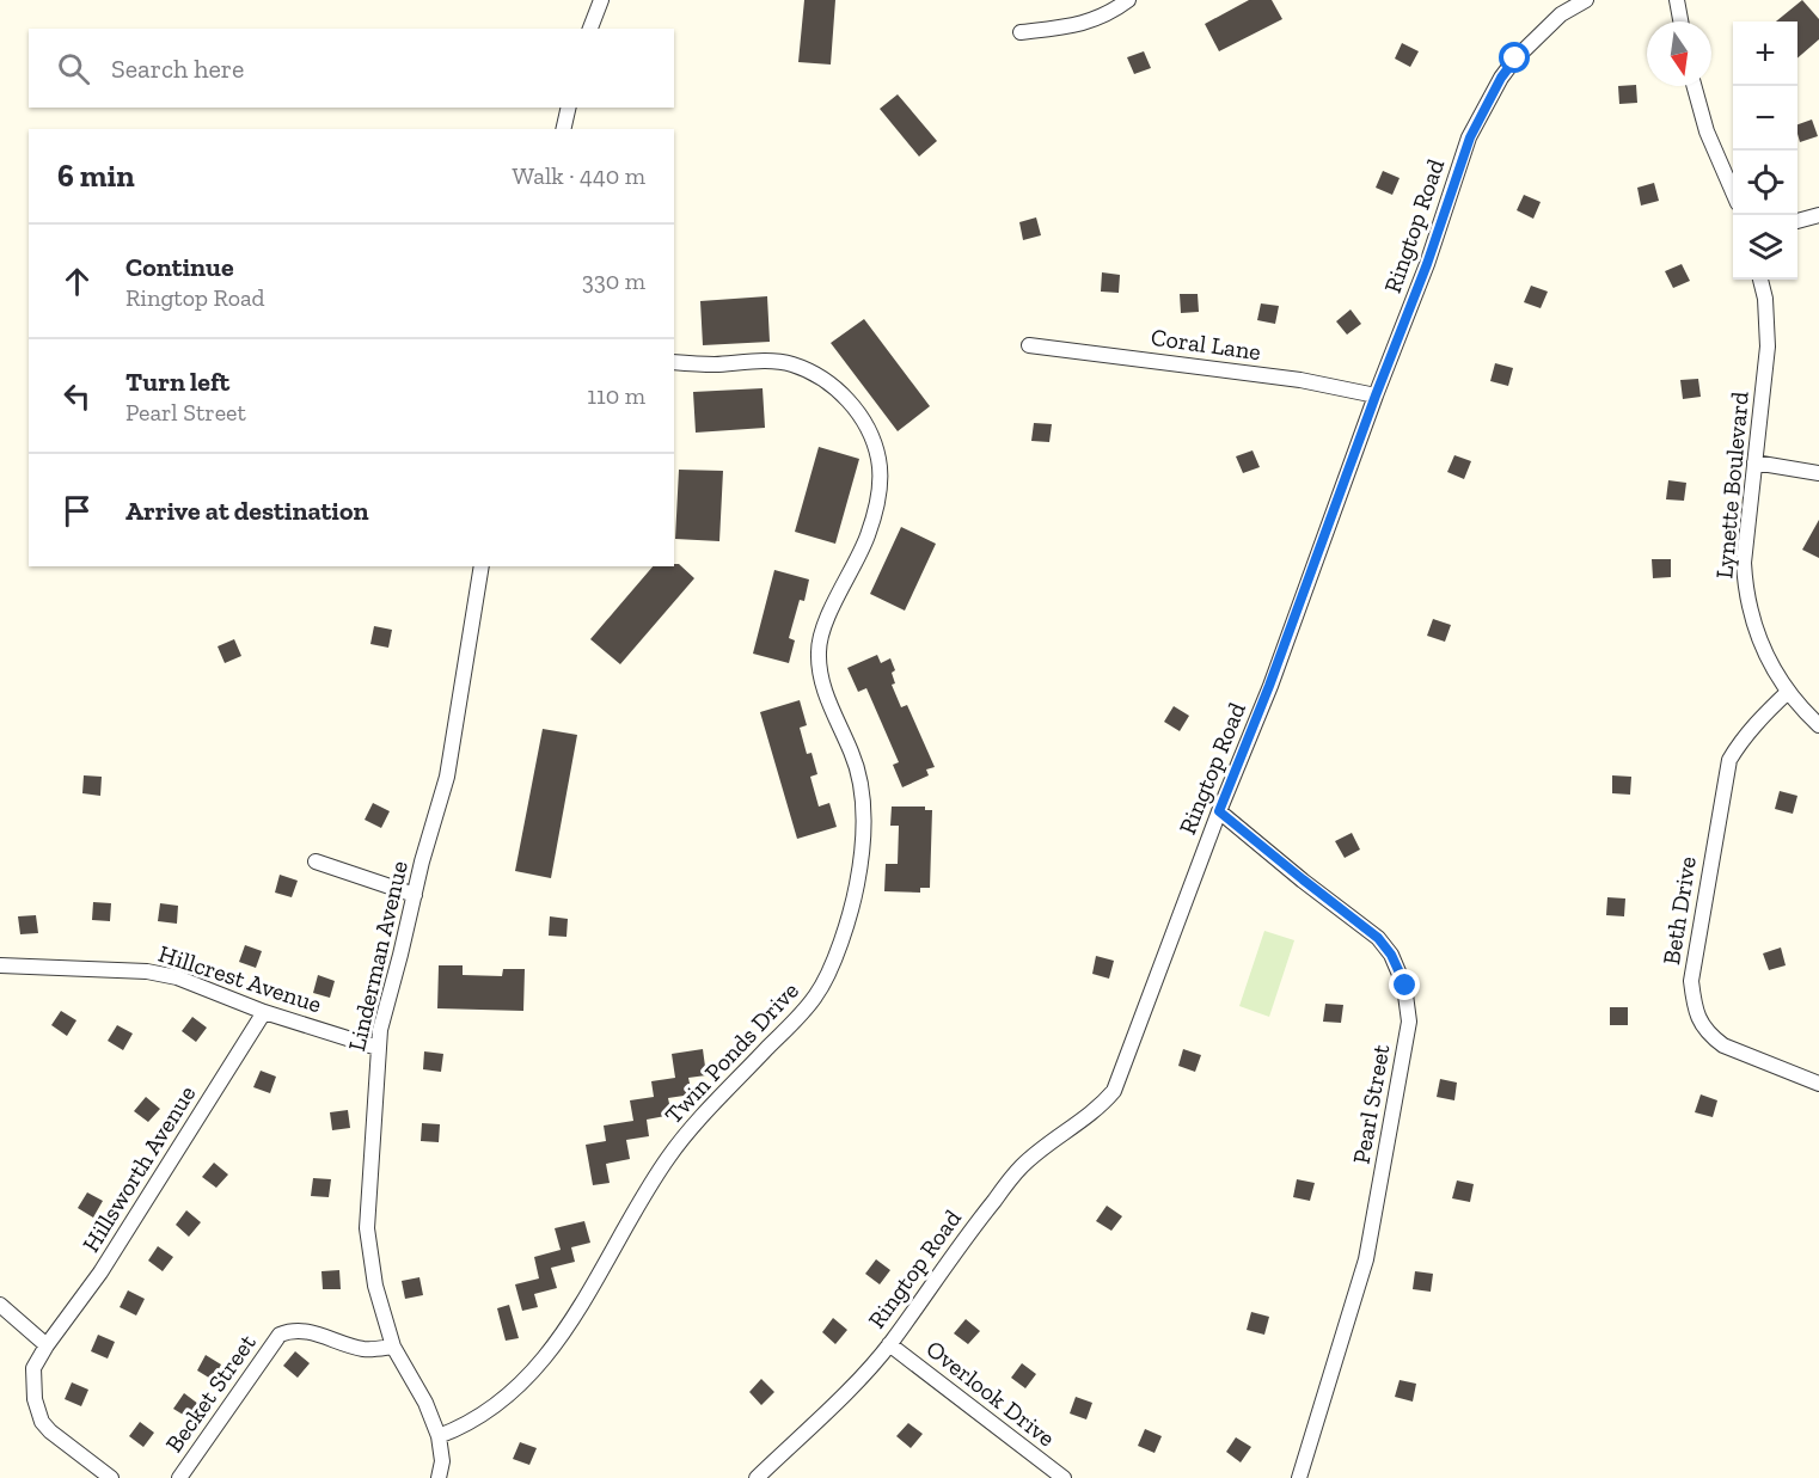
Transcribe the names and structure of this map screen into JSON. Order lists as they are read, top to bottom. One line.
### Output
{"streets":{"street":["Ringtop Road","Coral Lane","Lynette Boulevard","Beth Drive","Linderman Avenue","Hillcrest Avenue","Twin Ponds Drive","Pearl Street","Hillsworth Avenue","Becket Street","Overlook Drive"]},"crossings":[["Ringtop Road","Coral Lane"],["Ringtop Road","Pearl Street"],["Ringtop Road","Overlook Drive"],["Lynette Boulevard","Beth Drive"],["Linderman Avenue","Hillcrest Avenue"],["Linderman Avenue","Twin Ponds Drive"],["Linderman Avenue","Becket Street"],["Hillcrest Avenue","Hillsworth Avenue"]],"north":"bottom","page":{"map_buttons":["+","−"],"search":"Search here","heading":["6 min","Walk · 440 m"],"list":[["Continue","Ringtop Road","330 m"],["Turn left","Pearl Street","110 m"],"Arrive at destination"]}}
